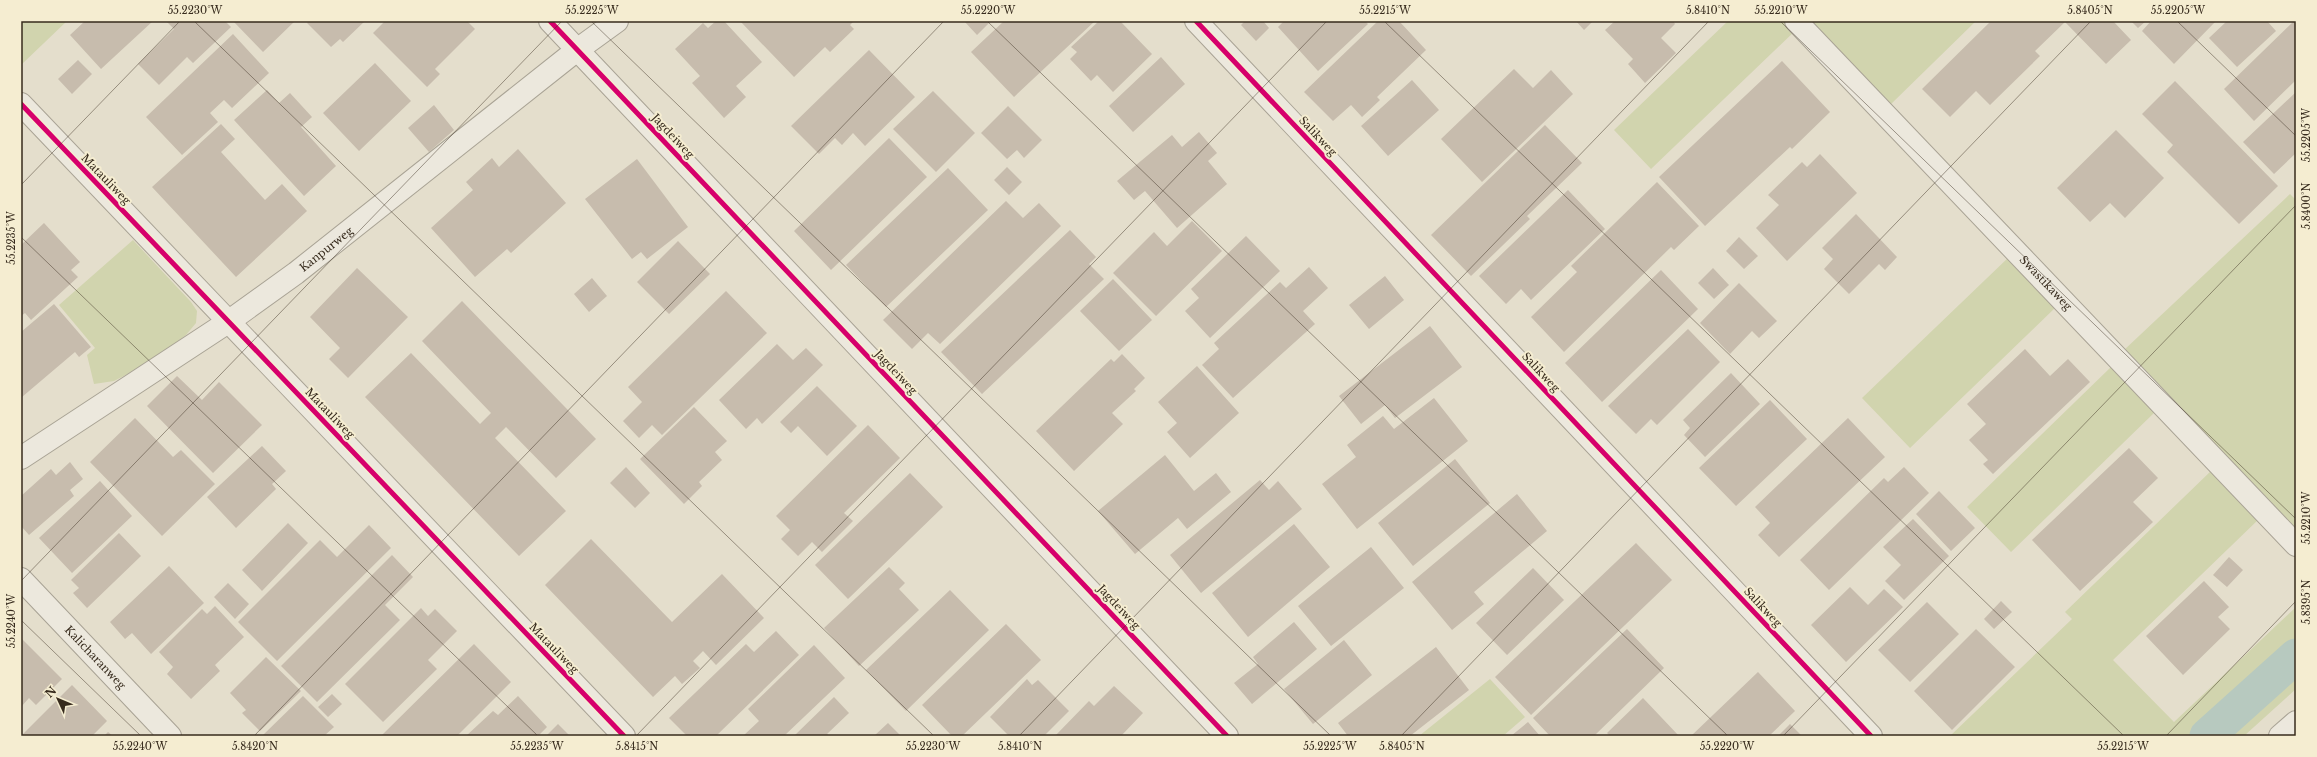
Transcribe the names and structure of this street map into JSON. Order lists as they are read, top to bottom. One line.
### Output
{"streets":{"street":["Jagdeiweg","Salikweg","Matauliweg","Kanpurweg","Swastikaweg","Kalicharanweg"]},"crossings":[["Jagdeiweg","Kanpurweg"],["Matauliweg","Kanpurweg"]],"north":"top left","coordinates":["55.2230°W","55.2225°W","55.2220°W","55.2215°W","5.8410°N","55.2210°W","5.8405°N","55.2205°W","5.8400°N","55.2235°W","5.8395°N","55.2240°W","5.8420°N","5.8415°N"]}
